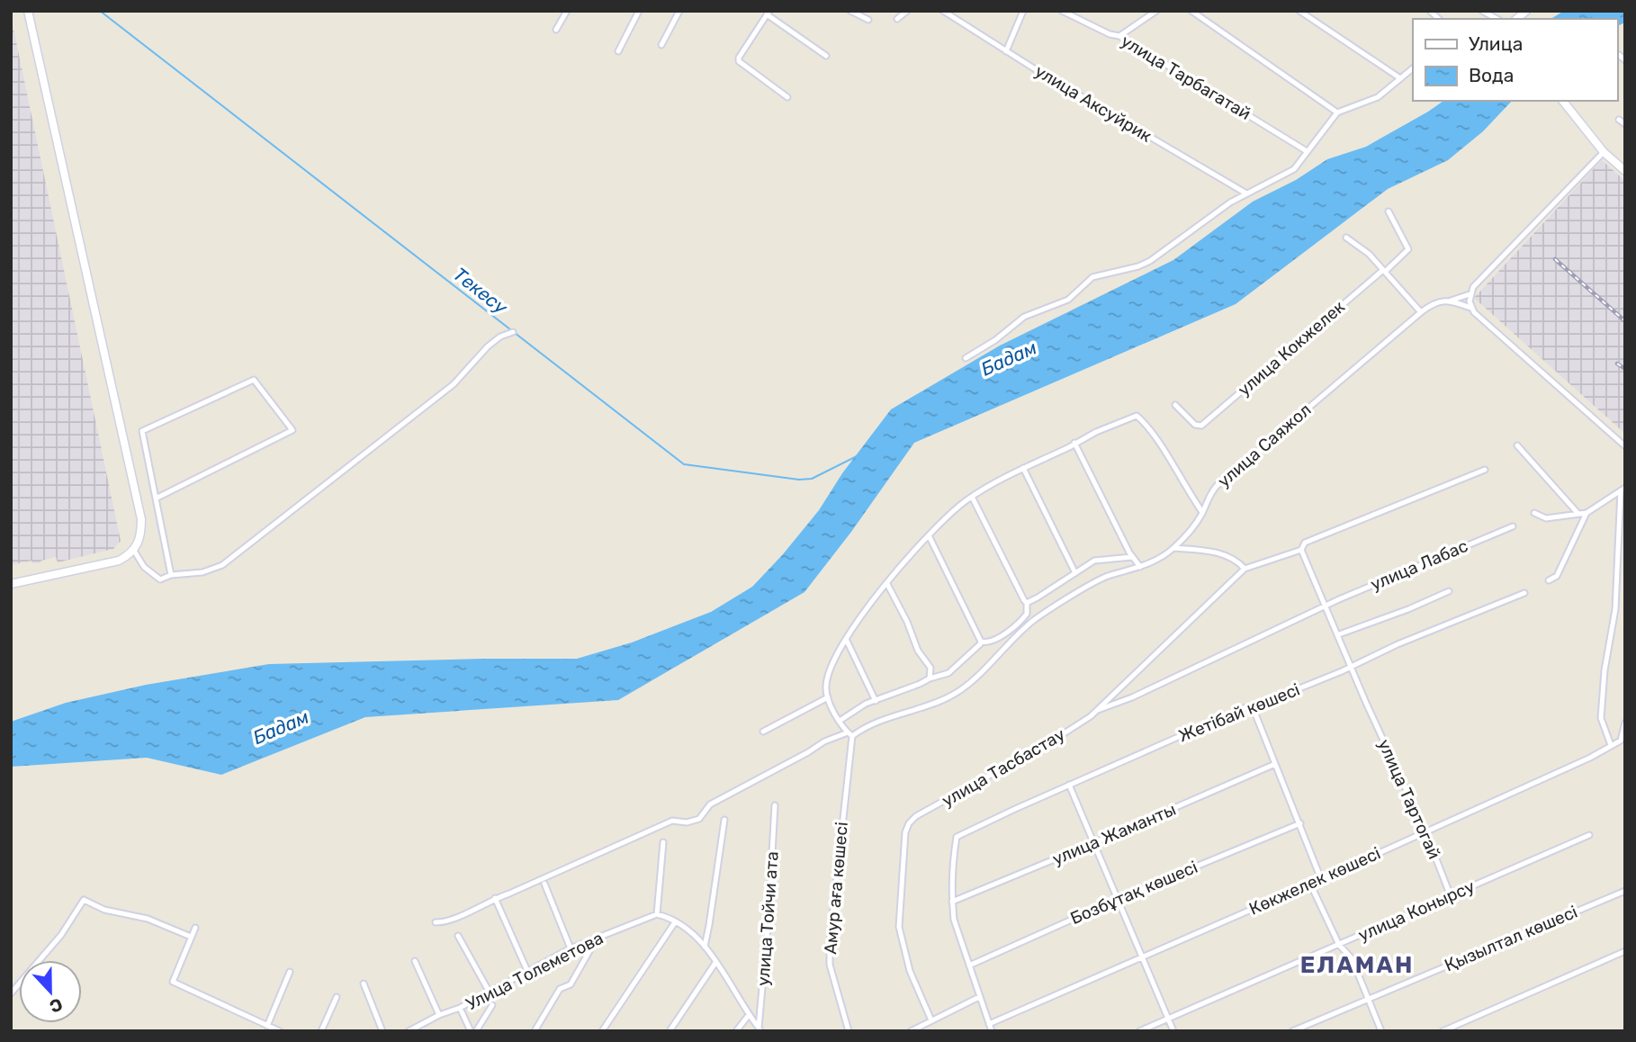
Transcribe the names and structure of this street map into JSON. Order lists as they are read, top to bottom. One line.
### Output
{"streets":{"street":["улица Тарбагатай","улица Аксуйрик","улица Кокжелек","улица Саяжол","улица Лабас","Жетібай көшесі","улица Тасбастау","улица Тартогай","улица Жаманты","Көкжелек көшесі","Амур аға көшесі","Бозбұтақ көшесі","улица Конырсу","улица Тойчи ата","Қызылтал көшесі","Улица Толеметова"]},"crossings":[["улица Саяжол","Амур аға көшесі"],["улица Лабас","улица Тасбастау"],["улица Лабас","улица Тартогай"],["Жетібай көшесі","улица Тартогай"],["Жетібай көшесі","улица Жаманты"],["улица Тасбастау","улица Тартогай"],["улица Тартогай","Көкжелек көшесі"],["улица Тартогай","улица Конырсу"]],"districts":["ЕЛАМАН"],"water":["Текесу","Бадам"],"legend":["Улица","Вода"],"north":"bottom"}
